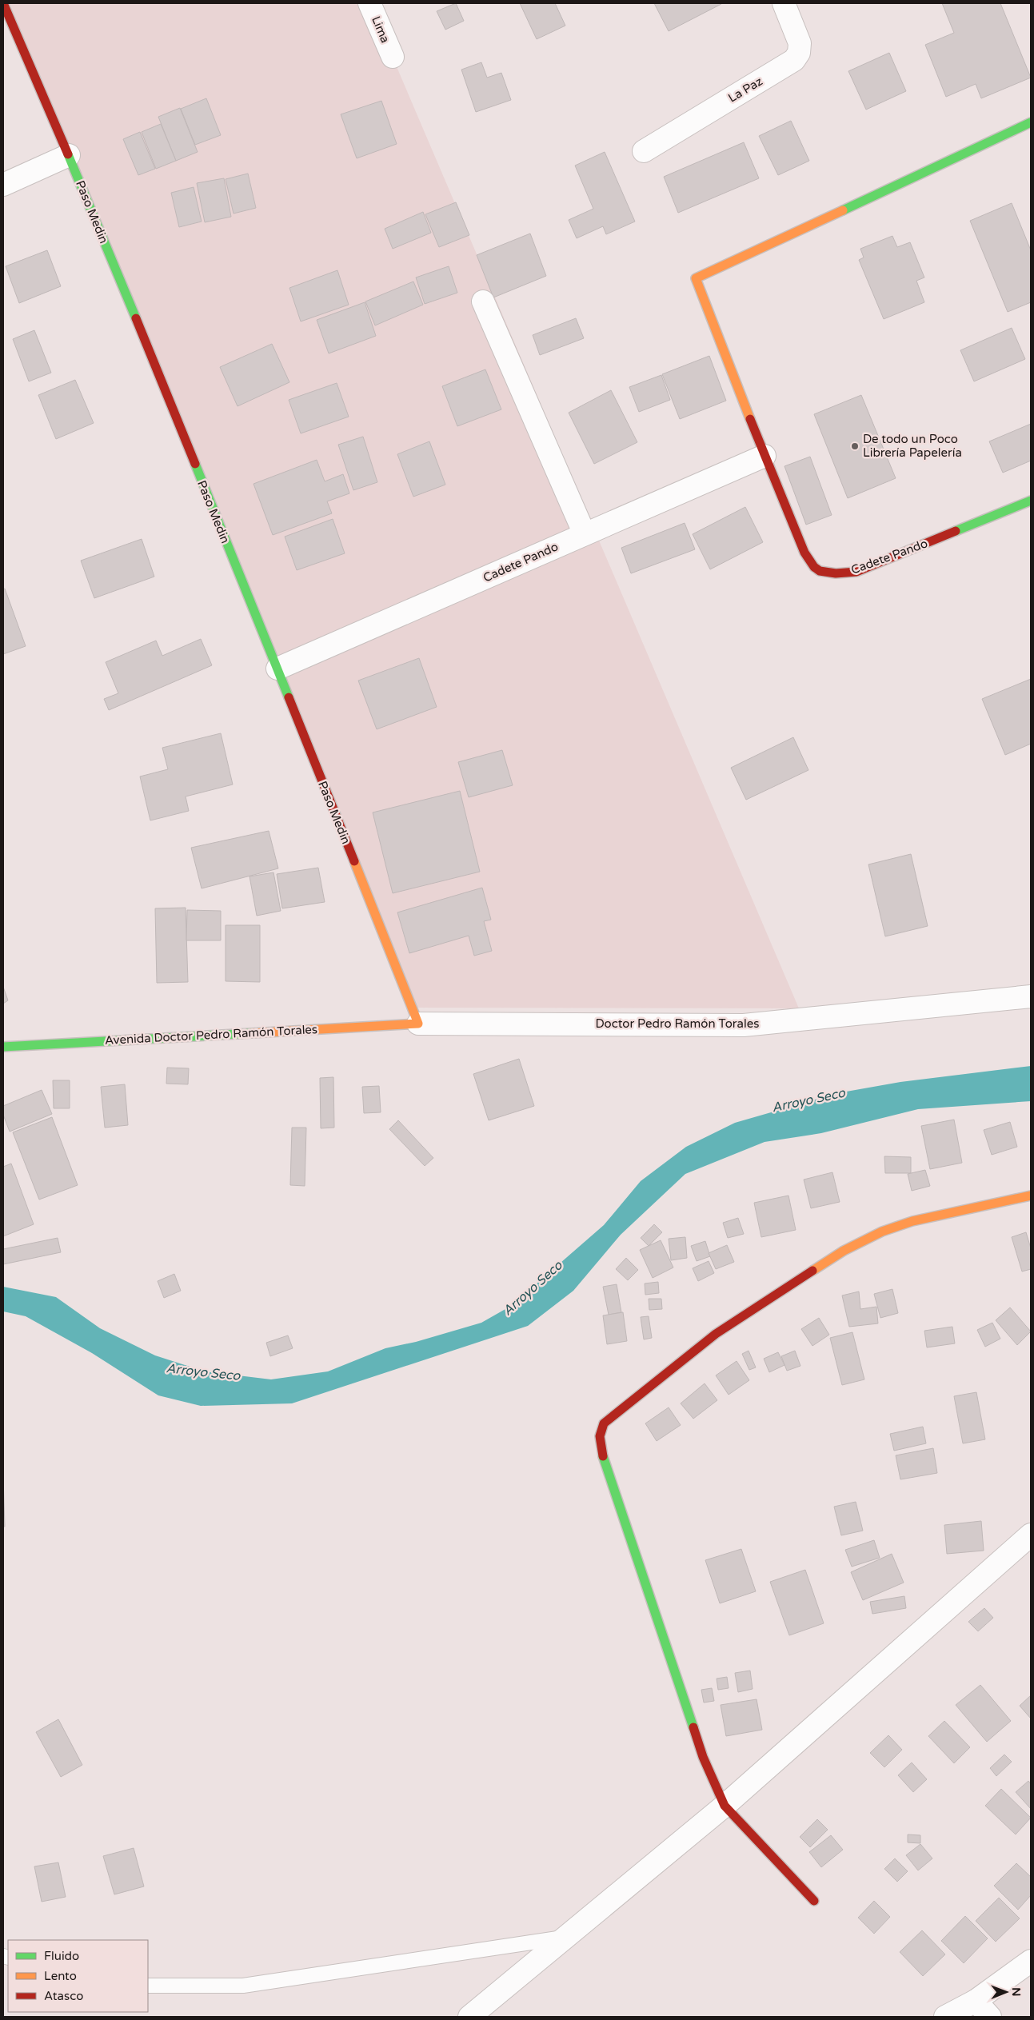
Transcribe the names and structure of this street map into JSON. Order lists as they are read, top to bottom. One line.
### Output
{"streets":{"street":["Lima","La Paz","Paso Medin","Cadete Pando","Doctor Pedro Ramón Torales","Avenida Doctor Pedro Ramón Torales"]},"crossings":[["Paso Medin","Cadete Pando"],["Paso Medin","Doctor Pedro Ramón Torales"],["Paso Medin","Avenida Doctor Pedro Ramón Torales"],["Doctor Pedro Ramón Torales","Avenida Doctor Pedro Ramón Torales"]],"water":["Arroyo Seco"],"places":["De todo un Poco Librería Papelería"],"legend":["Fluido","Lento","Atasco"],"north":"right"}
